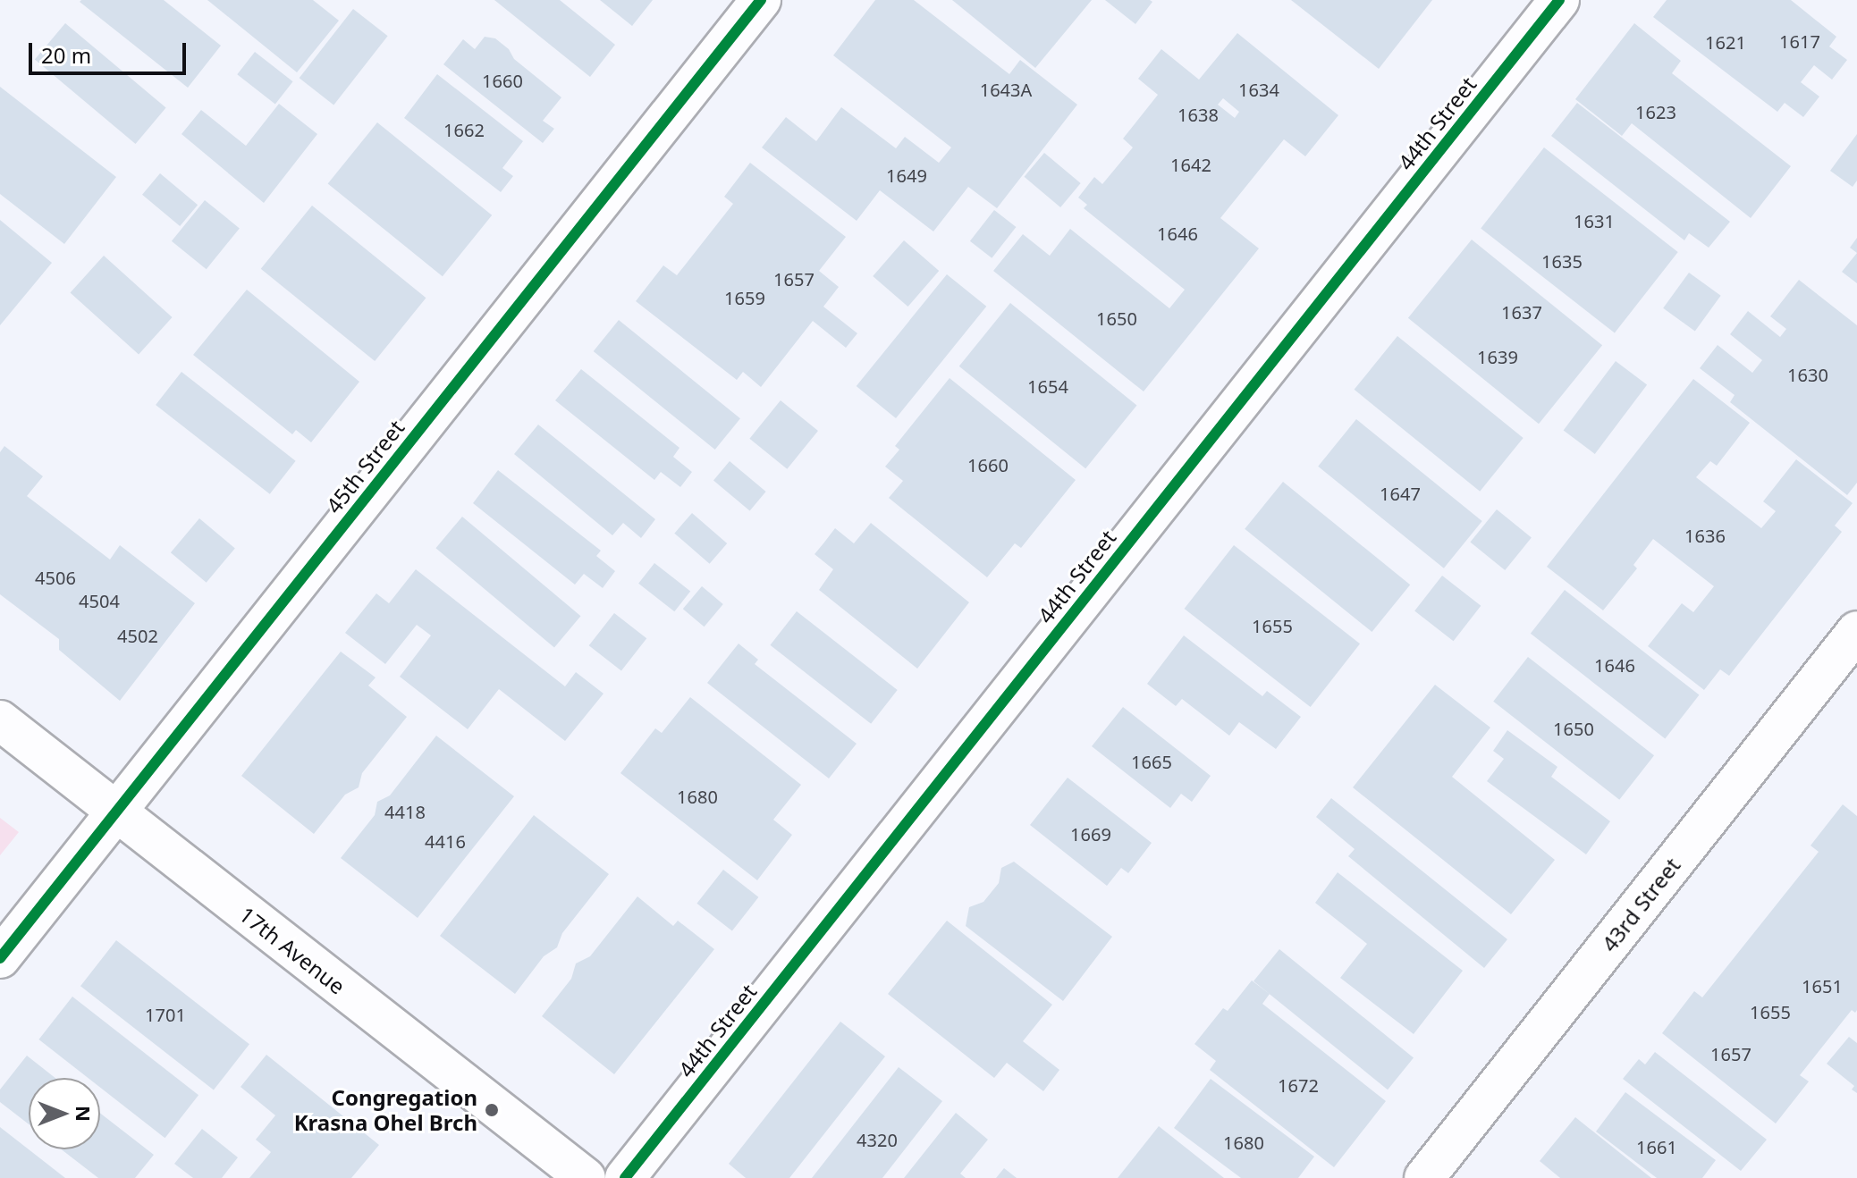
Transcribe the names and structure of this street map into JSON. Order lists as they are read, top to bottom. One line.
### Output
{"streets":{"street":["44th Street","45th Street","43rd Street","17th Avenue"]},"crossings":[["45th Street","17th Avenue"]],"places":["Congregation Krasna Ohel Brch"],"house_numbers":["1617","1621","1660","1643A","1634","1623","1638","1662","1642","1649","1631","1646","1635","1657","1659","1637","1650","1639","1630","1654","1660","1647","1636","4506","4504","1655","4502","1646","1650","1665","1680","4418","1669","4416","1651","1655","1701","1657","1672","4320","1680","1661"],"scale_bar":"20 m","north":"right"}
